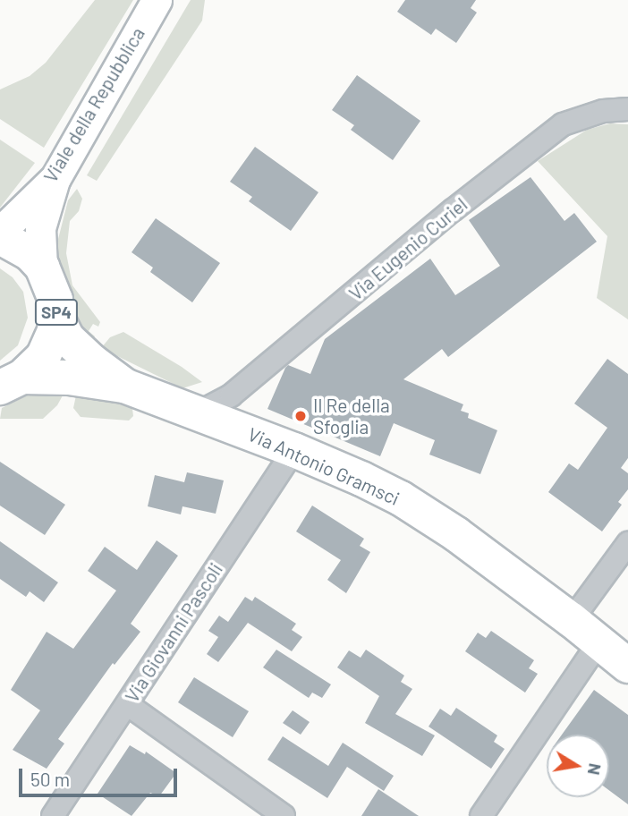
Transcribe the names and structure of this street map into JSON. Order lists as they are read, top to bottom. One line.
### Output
{"streets":{"main road":["SP4","Via Antonio Gramsci"],"street":["Viale della Repubblica","Via Eugenio Curiel","Via Giovanni Pascoli"]},"crossings":[["Via Eugenio Curiel","Via Antonio Gramsci"],["SP4","Via Antonio Gramsci"],["Via Antonio Gramsci","Via Giovanni Pascoli"]],"places":["Il Re della Sfoglia"],"scale_bar":"50 m","north":"right"}
